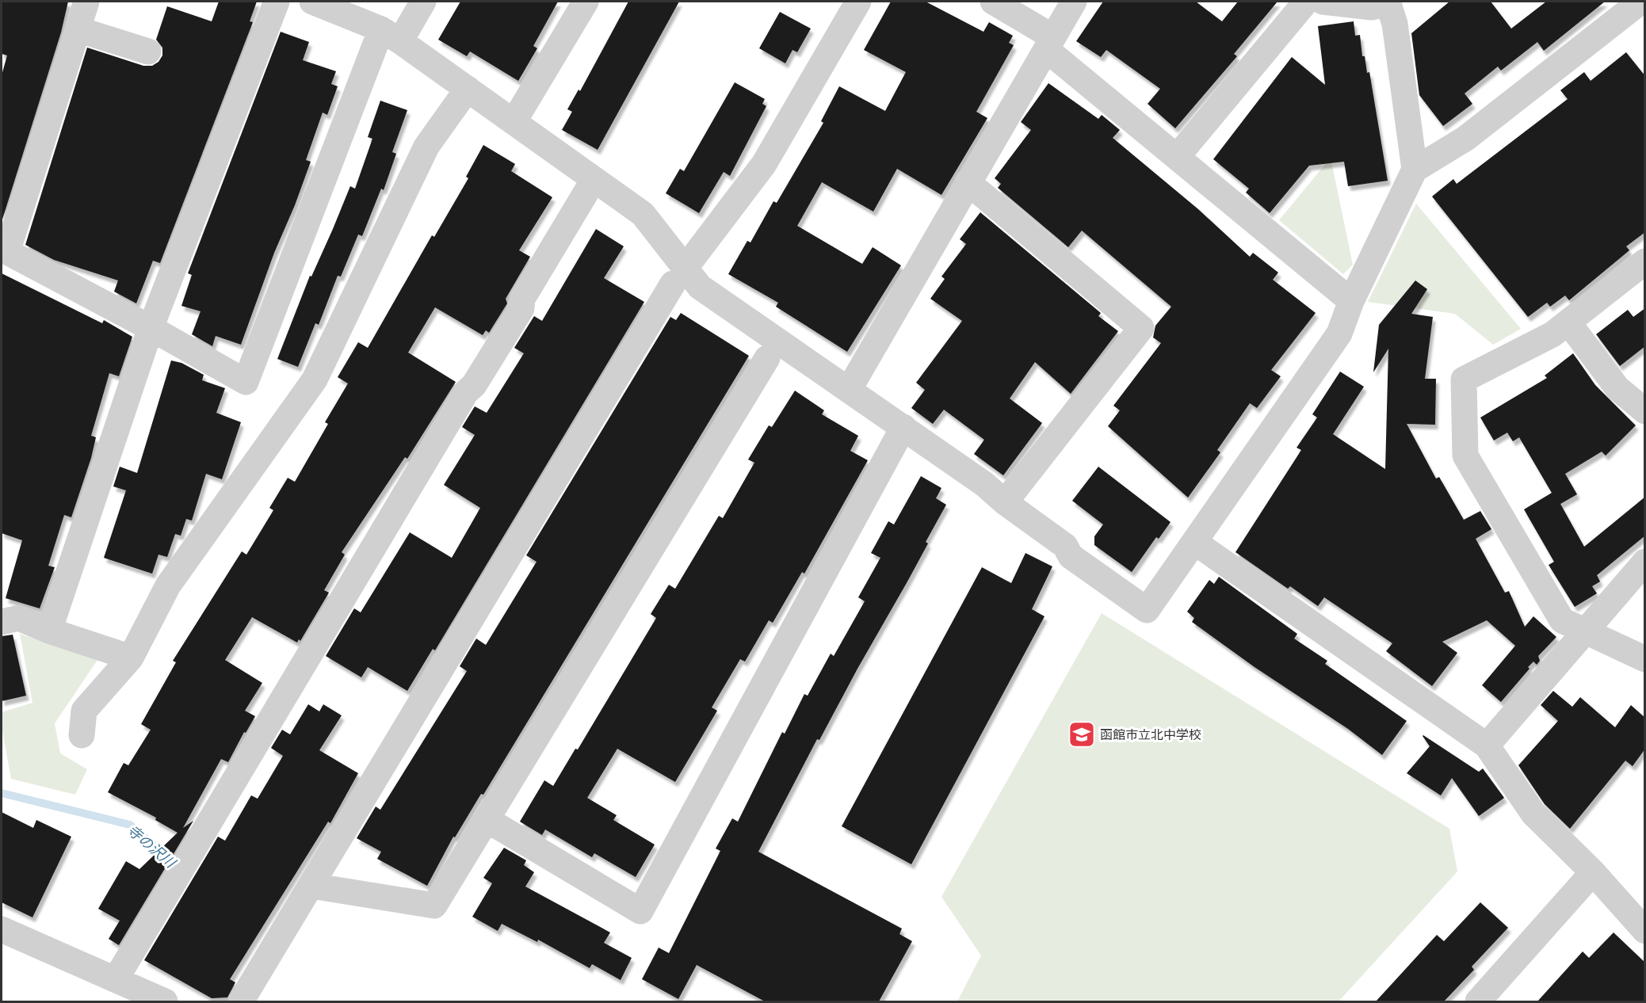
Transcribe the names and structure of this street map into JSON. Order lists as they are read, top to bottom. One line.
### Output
{"water":["寺の沢川"],"places":{"school or university":["函館市立北中学校"]}}
